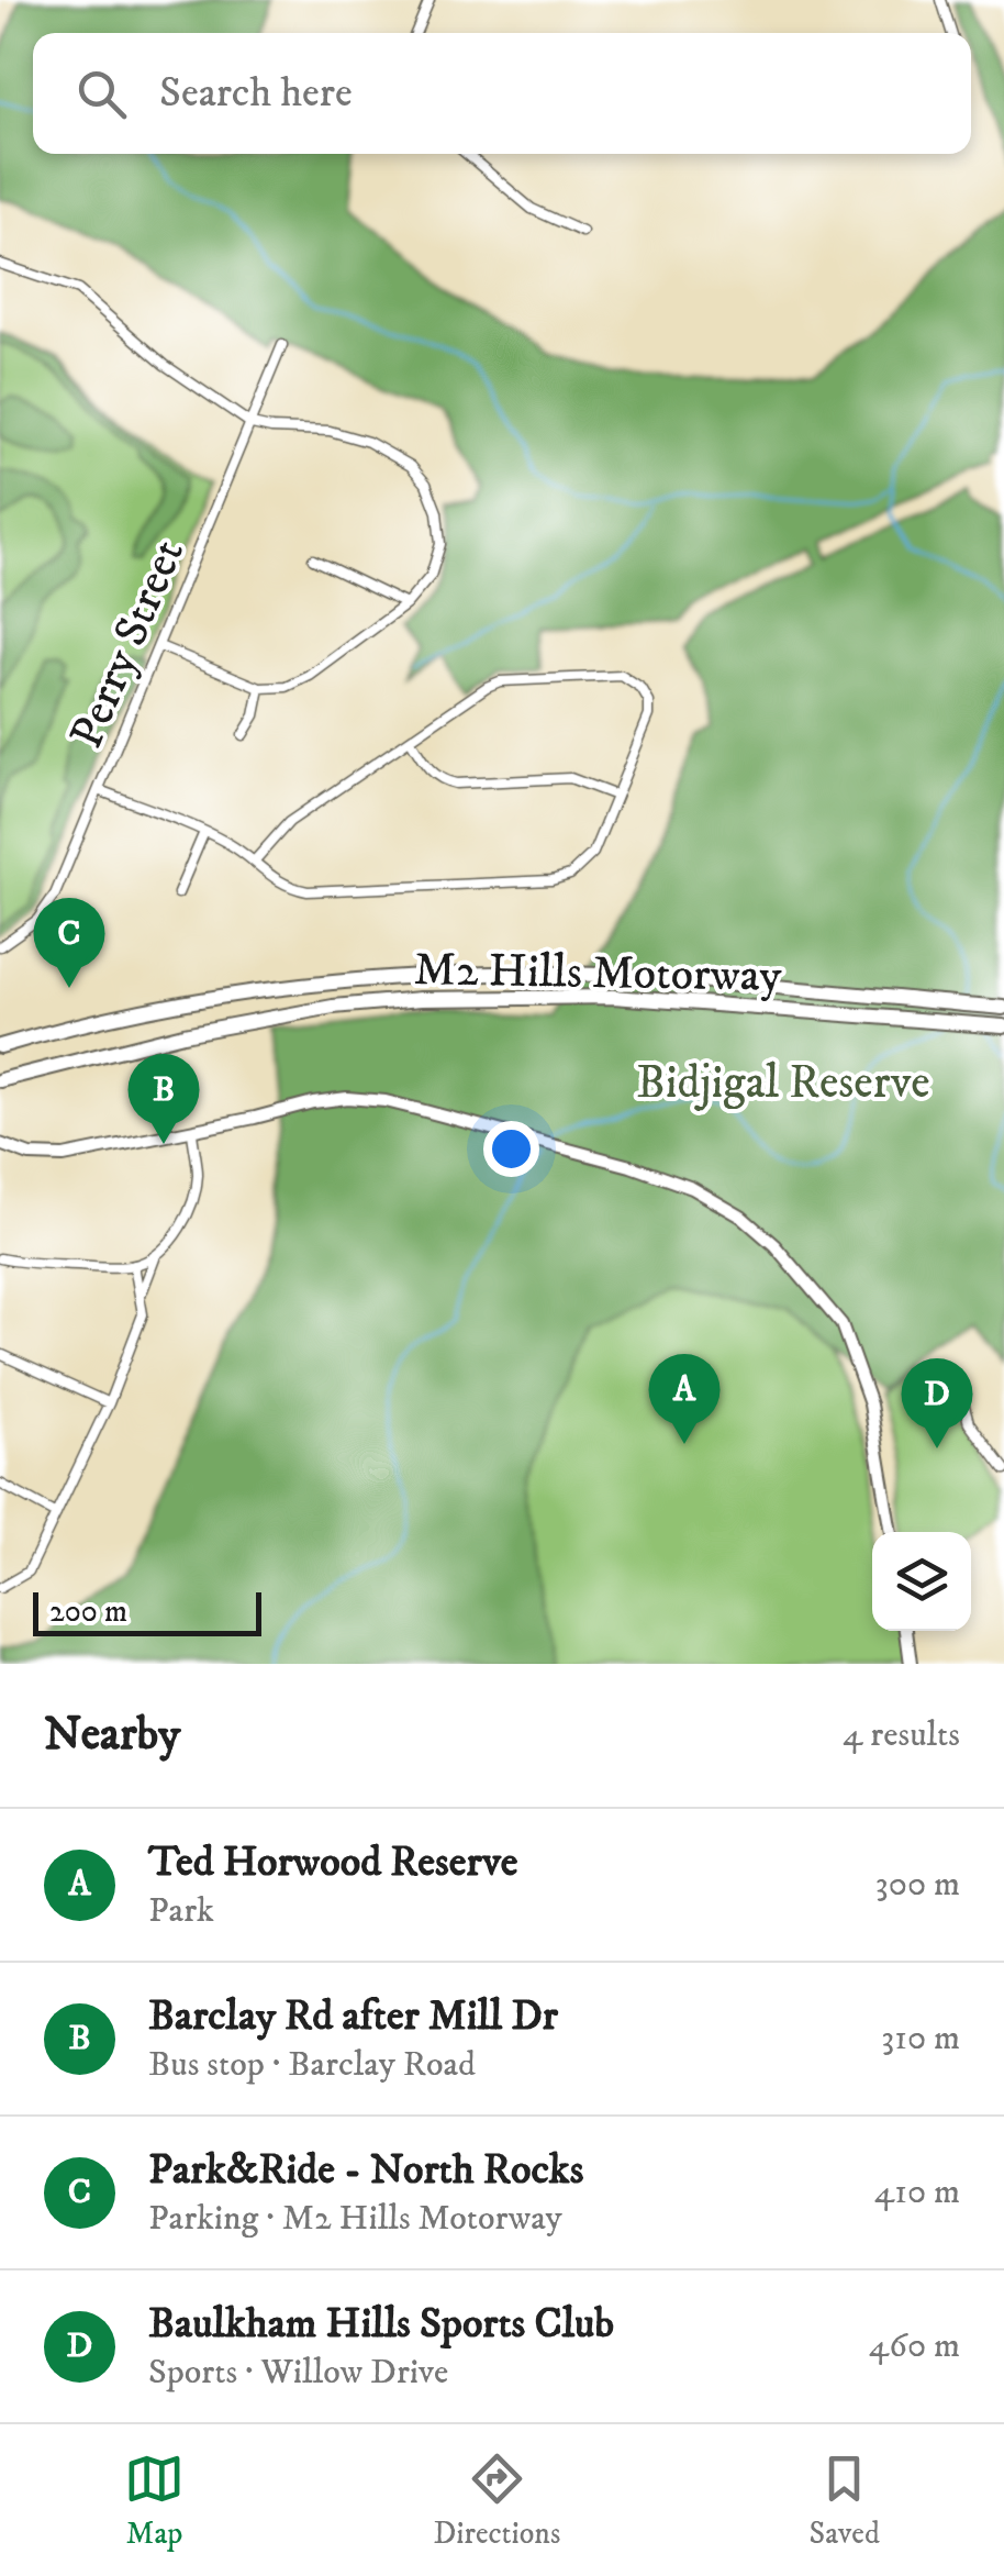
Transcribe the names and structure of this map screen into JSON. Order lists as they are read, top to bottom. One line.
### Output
{"streets":{"highway":["M2 Hills Motorway"],"street":["Perry Street"]},"parks":["Bidjigal Reserve"],"scale_bar":"200 m","page":{"search":"Search here","pins":["C","B","A","D"],"scale":"200 m","heading":["Nearby","4 results"],"list":[{"mark":"A","name":"Ted Horwood Reserve","note":"Park","value":"300 m"},{"mark":"B","name":"Barclay Rd after Mill Dr","note":"Bus stop · Barclay Road","value":"310 m"},{"mark":"C","name":"Park&Ride - North Rocks","note":"Parking · M2 Hills Motorway","value":"410 m"},{"mark":"D","name":"Baulkham Hills Sports Club","note":"Sports · Willow Drive","value":"460 m"}],"nav":["Map","Directions","Saved"]}}
